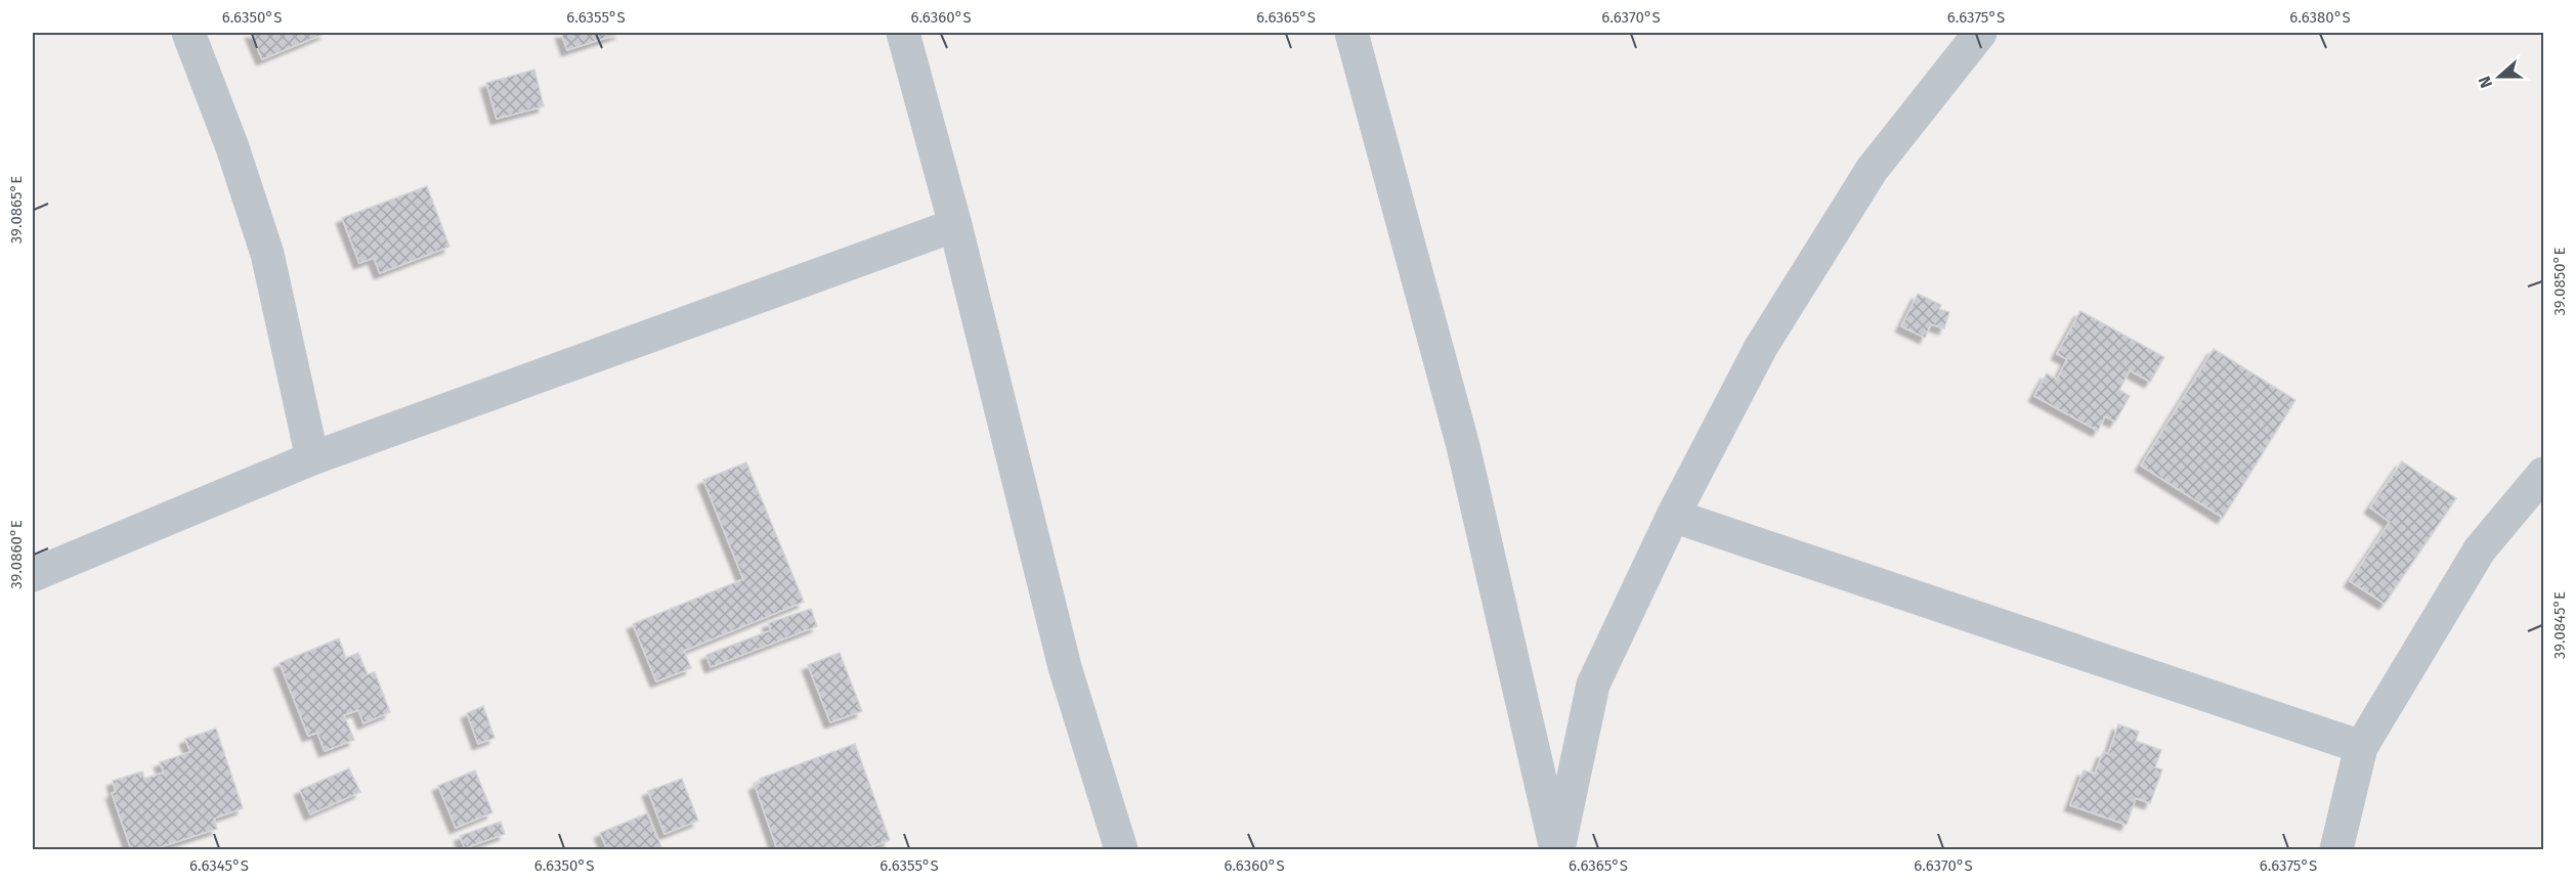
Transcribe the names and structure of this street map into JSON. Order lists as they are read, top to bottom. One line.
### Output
{"north":"left","coordinates":["6.6350°S","6.6355°S","6.6360°S","6.6365°S","6.6370°S","6.6375°S","6.6380°S","39.0865°E","39.0850°E","39.0860°E","39.0845°E","6.6345°S"]}
